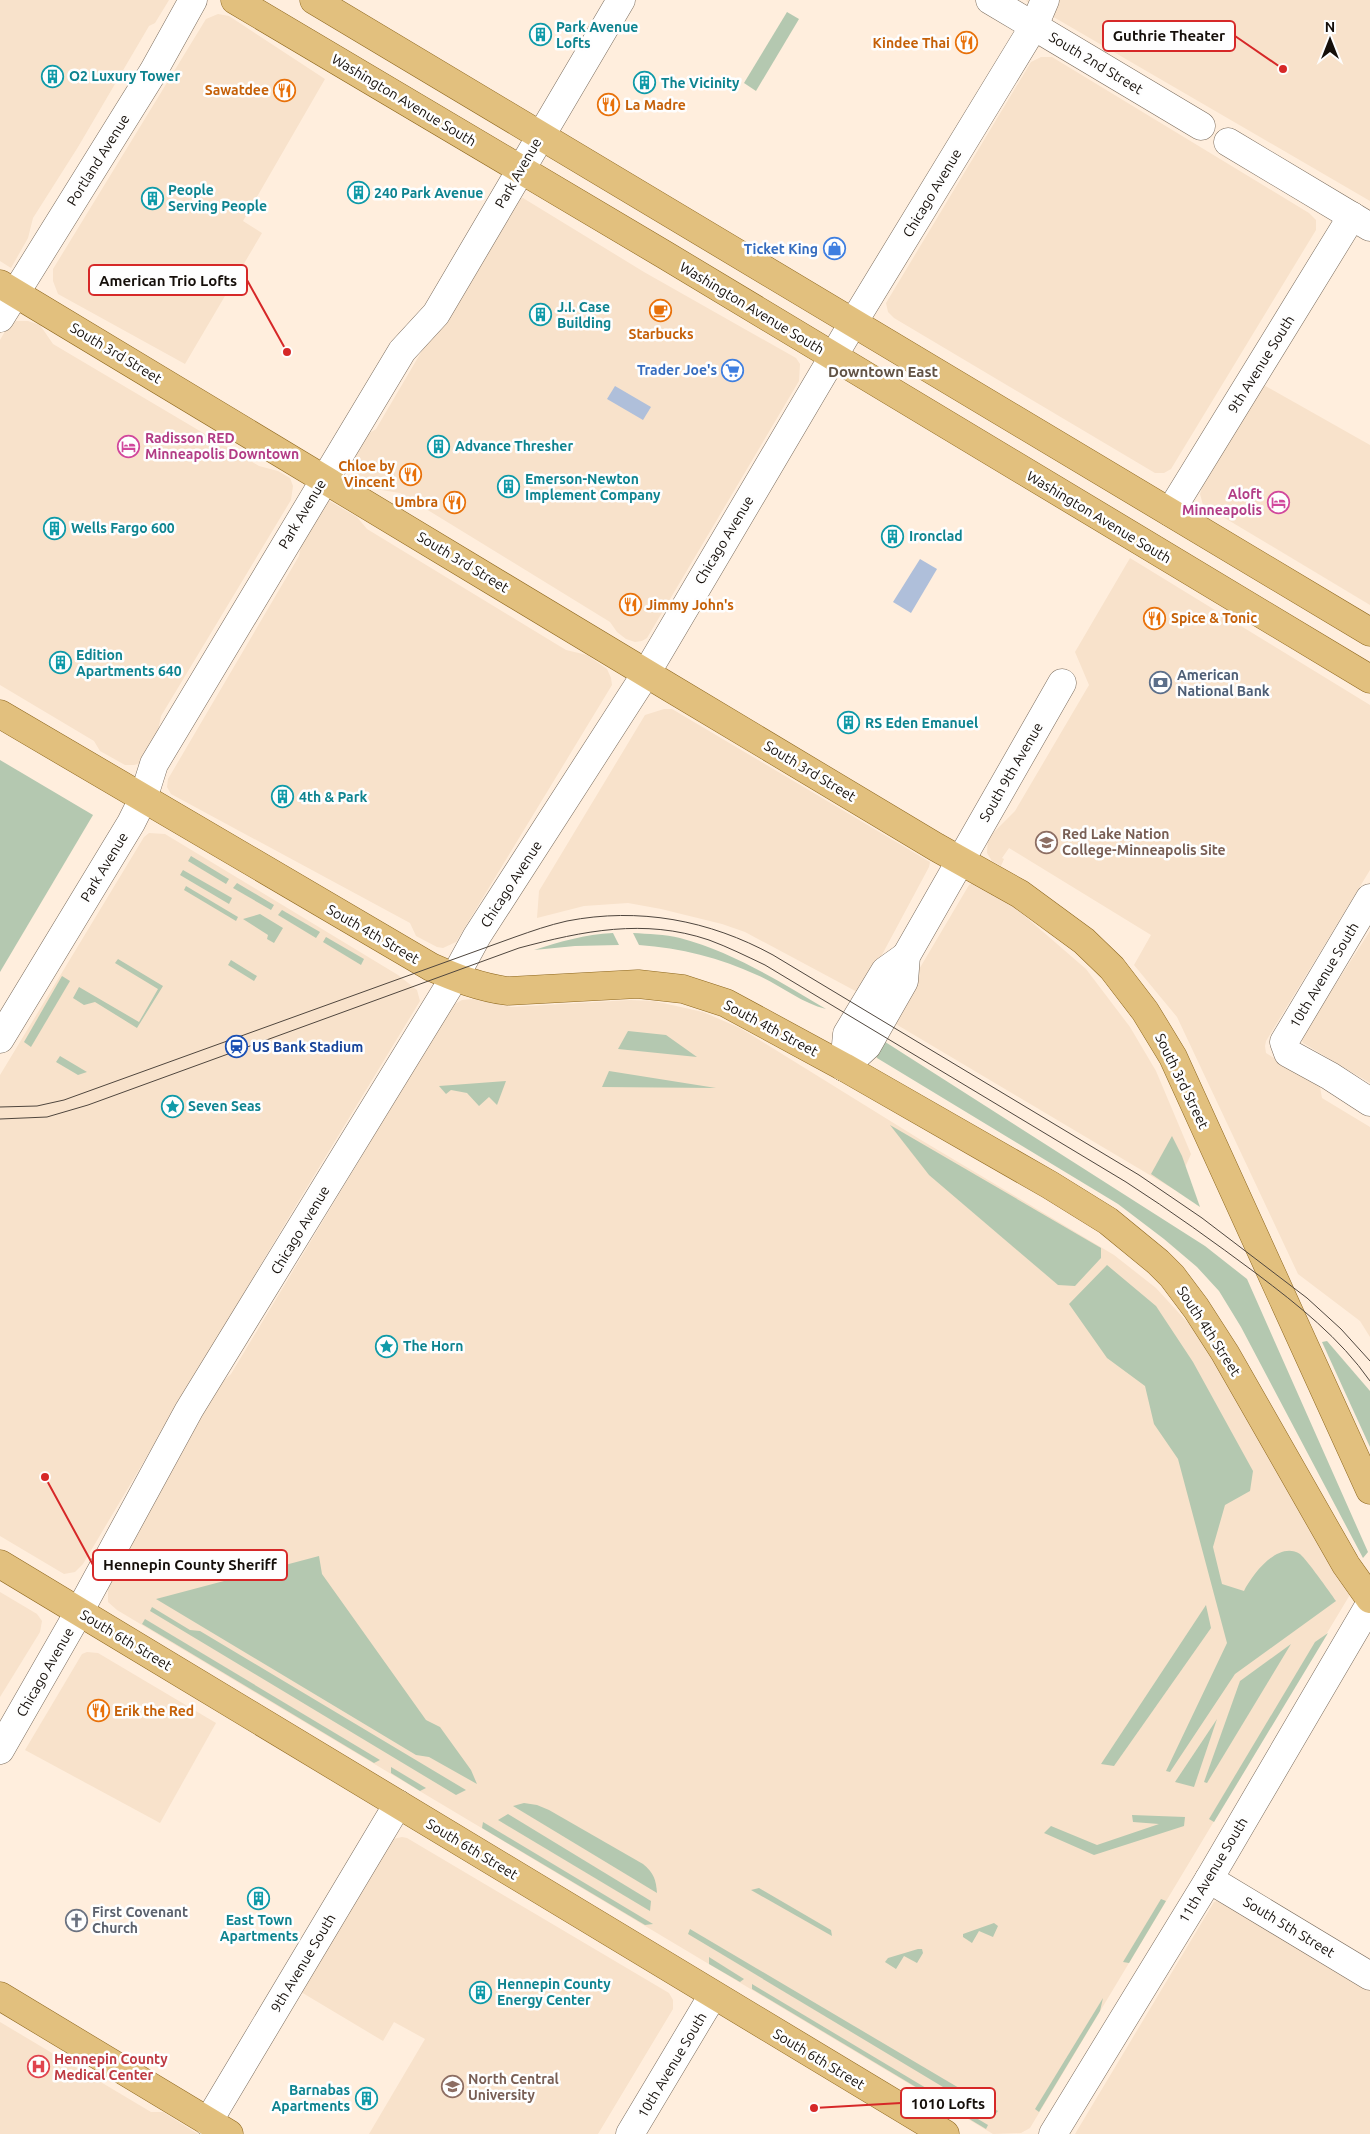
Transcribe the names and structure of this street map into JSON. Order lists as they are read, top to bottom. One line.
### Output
{"streets":{"main road":["Washington Avenue South","South 3rd Street","South 4th Street","South 6th Street"],"street":["South 2nd Street","Portland Avenue","Park Avenue","Chicago Avenue","9th Avenue South","South 9th Avenue","10th Avenue South","11th Avenue South","South 5th Street"]},"crossings":[["South 2nd Street","Chicago Avenue"],["Washington Avenue South","Park Avenue"],["Washington Avenue South","Chicago Avenue"],["Portland Avenue","South 3rd Street"],["Park Avenue","South 3rd Street"],["Park Avenue","South 4th Street"],["Chicago Avenue","South 3rd Street"],["Chicago Avenue","South 4th Street"],["Chicago Avenue","South 6th Street"],["South 3rd Street","South 9th Avenue"],["9th Avenue South","South 6th Street"],["South 9th Avenue","South 4th Street"],["10th Avenue South","South 6th Street"],["11th Avenue South","South 5th Street"]],"districts":["Downtown East"],"places":{"building":["Park Avenue Lofts","O2 Luxury Tower","The Vicinity","240 Park Avenue","People Serving People","J.I. Case Building","Advance Thresher","Emerson-Newton Implement Company","Wells Fargo 600","Ironclad","Edition Apartments 640","RS Eden Emanuel","4th & Park","East Town Apartments","Hennepin County Energy Center","Barnabas Apartments"],"restaurant":["Kindee Thai","Sawatdee","La Madre","Chloe by Vincent","Umbra","Jimmy John's","Spice & Tonic","Erik the Red"],"other":["Guthrie Theater","American Trio Lofts","Hennepin County Sheriff","1010 Lofts"],"shop":["Ticket King"],"cafe":["Starbucks"],"supermarket":["Trader Joe's"],"hotel":["Radisson RED Minneapolis Downtown","Aloft Minneapolis"],"bank":["American National Bank"],"school or university":["Red Lake Nation College-Minneapolis Site","North Central University"],"station":["US Bank Stadium"],"place":["Seven Seas","The Horn"],"church":["First Covenant Church"],"hospital":["Hennepin County Medical Center"]},"north":"top"}
